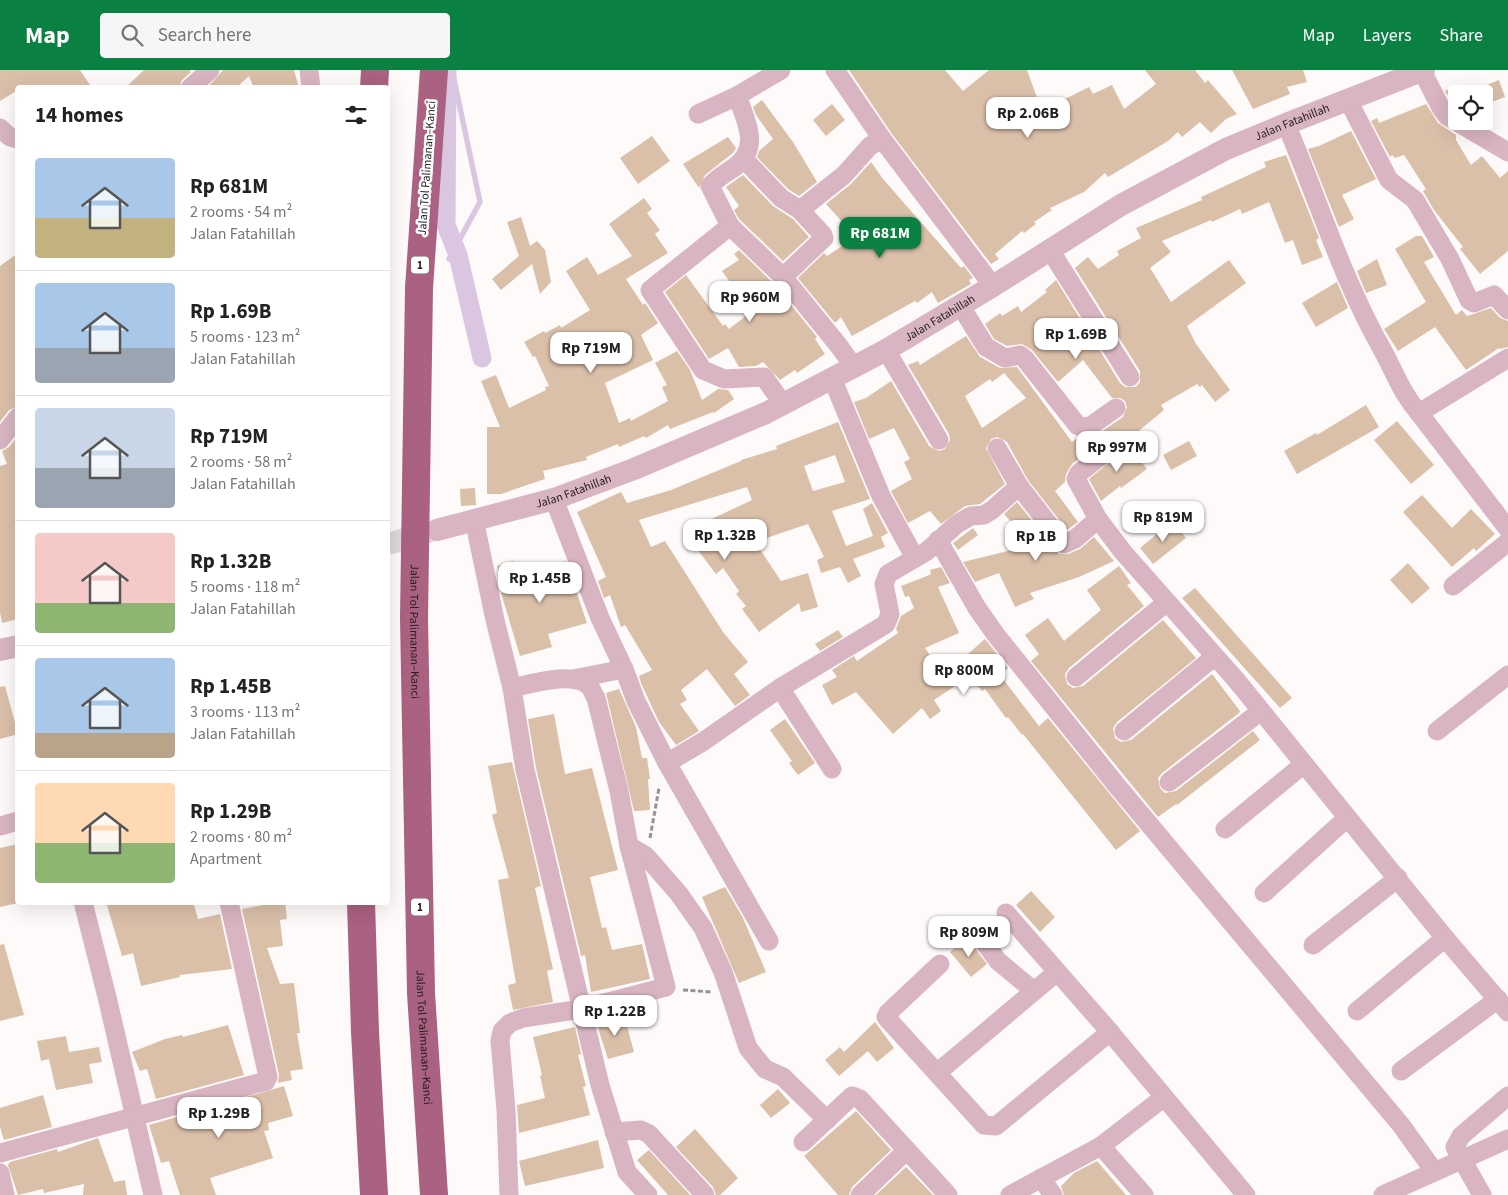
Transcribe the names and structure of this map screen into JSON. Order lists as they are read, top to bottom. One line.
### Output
{"streets":{"highway":["Jalan Tol Palimanan–Kanci","1"],"street":["Jalan Fatahillah"]},"page":{"header":"Map","search":"Search here","nav":["Map","Layers","Share"],"heading":"14 homes","price":["Rp 2.06B","Rp 681M","Rp 960M","Rp 1.69B","Rp 719M","Rp 997M","Rp 819M","Rp 1.32B","Rp 1B","Rp 1.45B","Rp 800M","Rp 809M","Rp 1.22B","Rp 1.29B"],"list":[{"name":"Rp 681M","note":"2 rooms · 54 m² · Jalan Fatahillah"},{"name":"Rp 1.69B","note":"5 rooms · 123 m² · Jalan Fatahillah"},{"name":"Rp 719M","note":"2 rooms · 58 m² · Jalan Fatahillah"},{"name":"Rp 1.32B","note":"5 rooms · 118 m² · Jalan Fatahillah"},{"name":"Rp 1.45B","note":"3 rooms · 113 m² · Jalan Fatahillah"},{"name":"Rp 1.29B","note":"2 rooms · 80 m² · Apartment"}]}}
